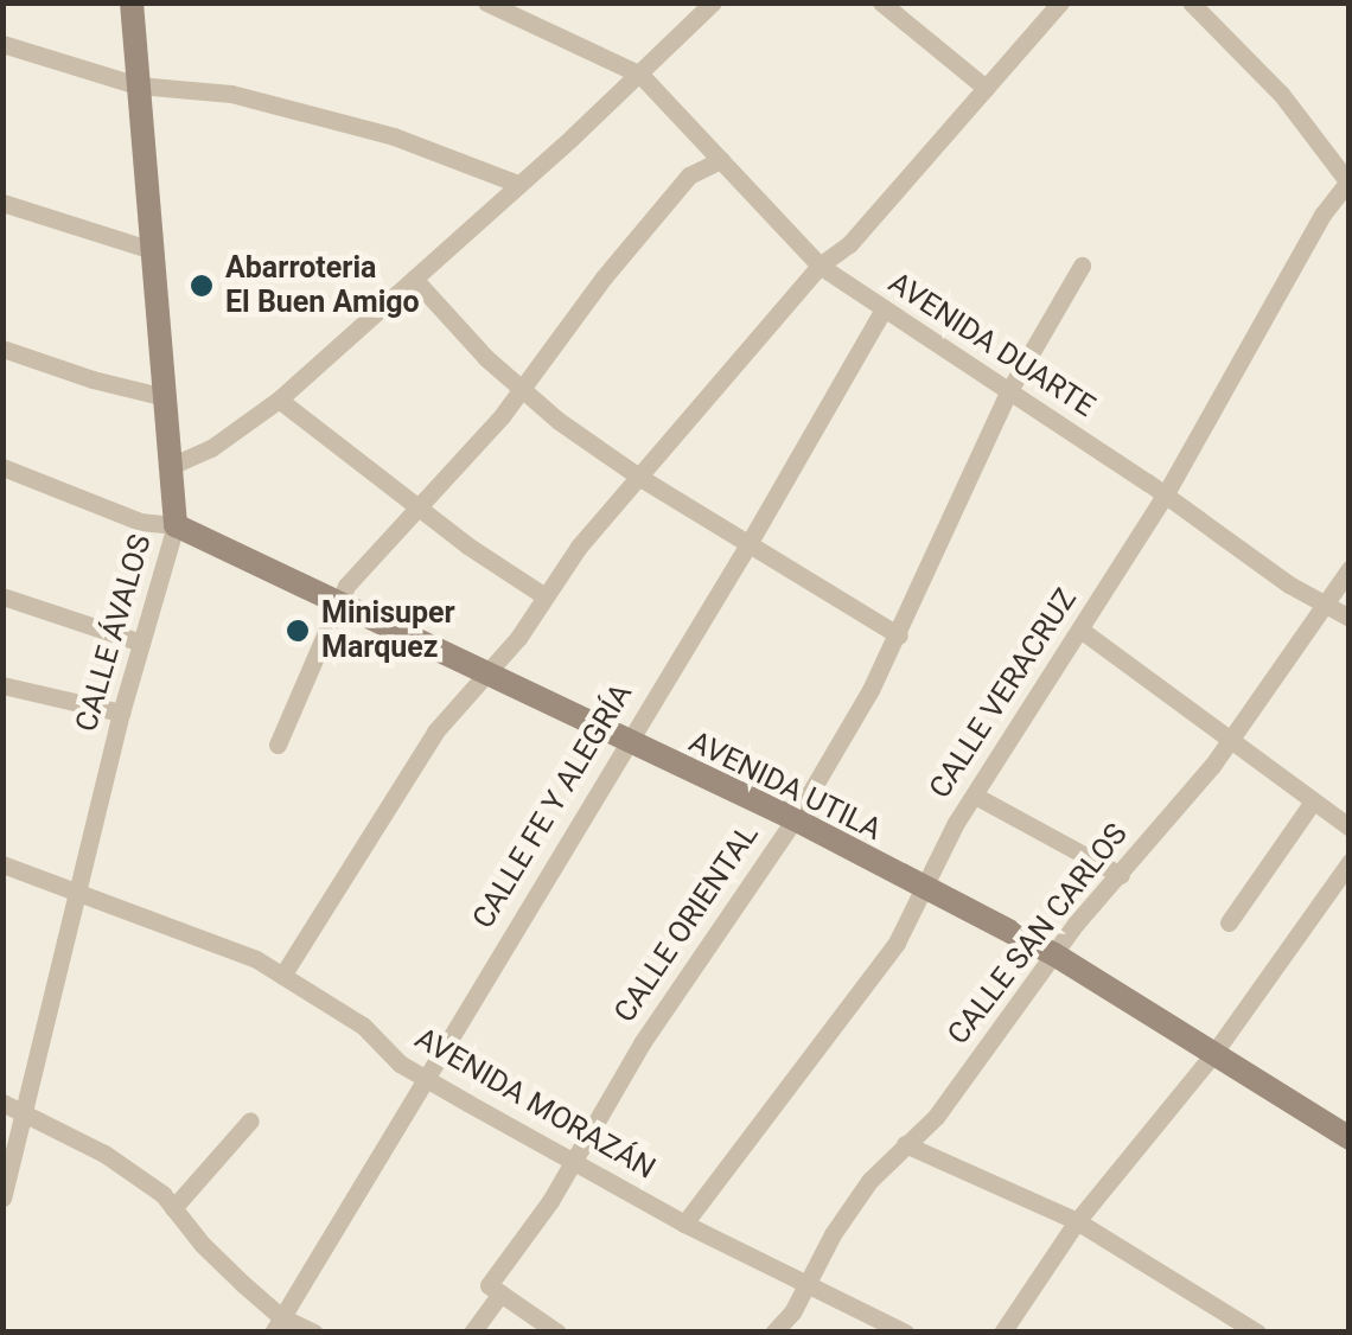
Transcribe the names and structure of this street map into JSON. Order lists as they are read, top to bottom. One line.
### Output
{"streets":{"street":["AVENIDA DUARTE","CALLE ÁVALOS","CALLE VERACRUZ","AVENIDA UTILA","CALLE FE Y ALEGRÍA","CALLE ORIENTAL","CALLE SAN CARLOS","AVENIDA MORAZÁN"]},"crossings":[["AVENIDA DUARTE","CALLE VERACRUZ"],["AVENIDA DUARTE","CALLE FE Y ALEGRÍA"],["AVENIDA DUARTE","CALLE ORIENTAL"],["AVENIDA DUARTE","CALLE SAN CARLOS"],["CALLE ÁVALOS","AVENIDA UTILA"],["CALLE ÁVALOS","AVENIDA MORAZÁN"],["CALLE VERACRUZ","AVENIDA UTILA"],["CALLE VERACRUZ","AVENIDA MORAZÁN"],["AVENIDA UTILA","CALLE FE Y ALEGRÍA"],["AVENIDA UTILA","CALLE ORIENTAL"],["AVENIDA UTILA","CALLE SAN CARLOS"],["CALLE FE Y ALEGRÍA","AVENIDA MORAZÁN"],["CALLE ORIENTAL","AVENIDA MORAZÁN"],["CALLE SAN CARLOS","AVENIDA MORAZÁN"]],"places":["Abarroteria El Buen Amigo","Minisuper Marquez"]}
